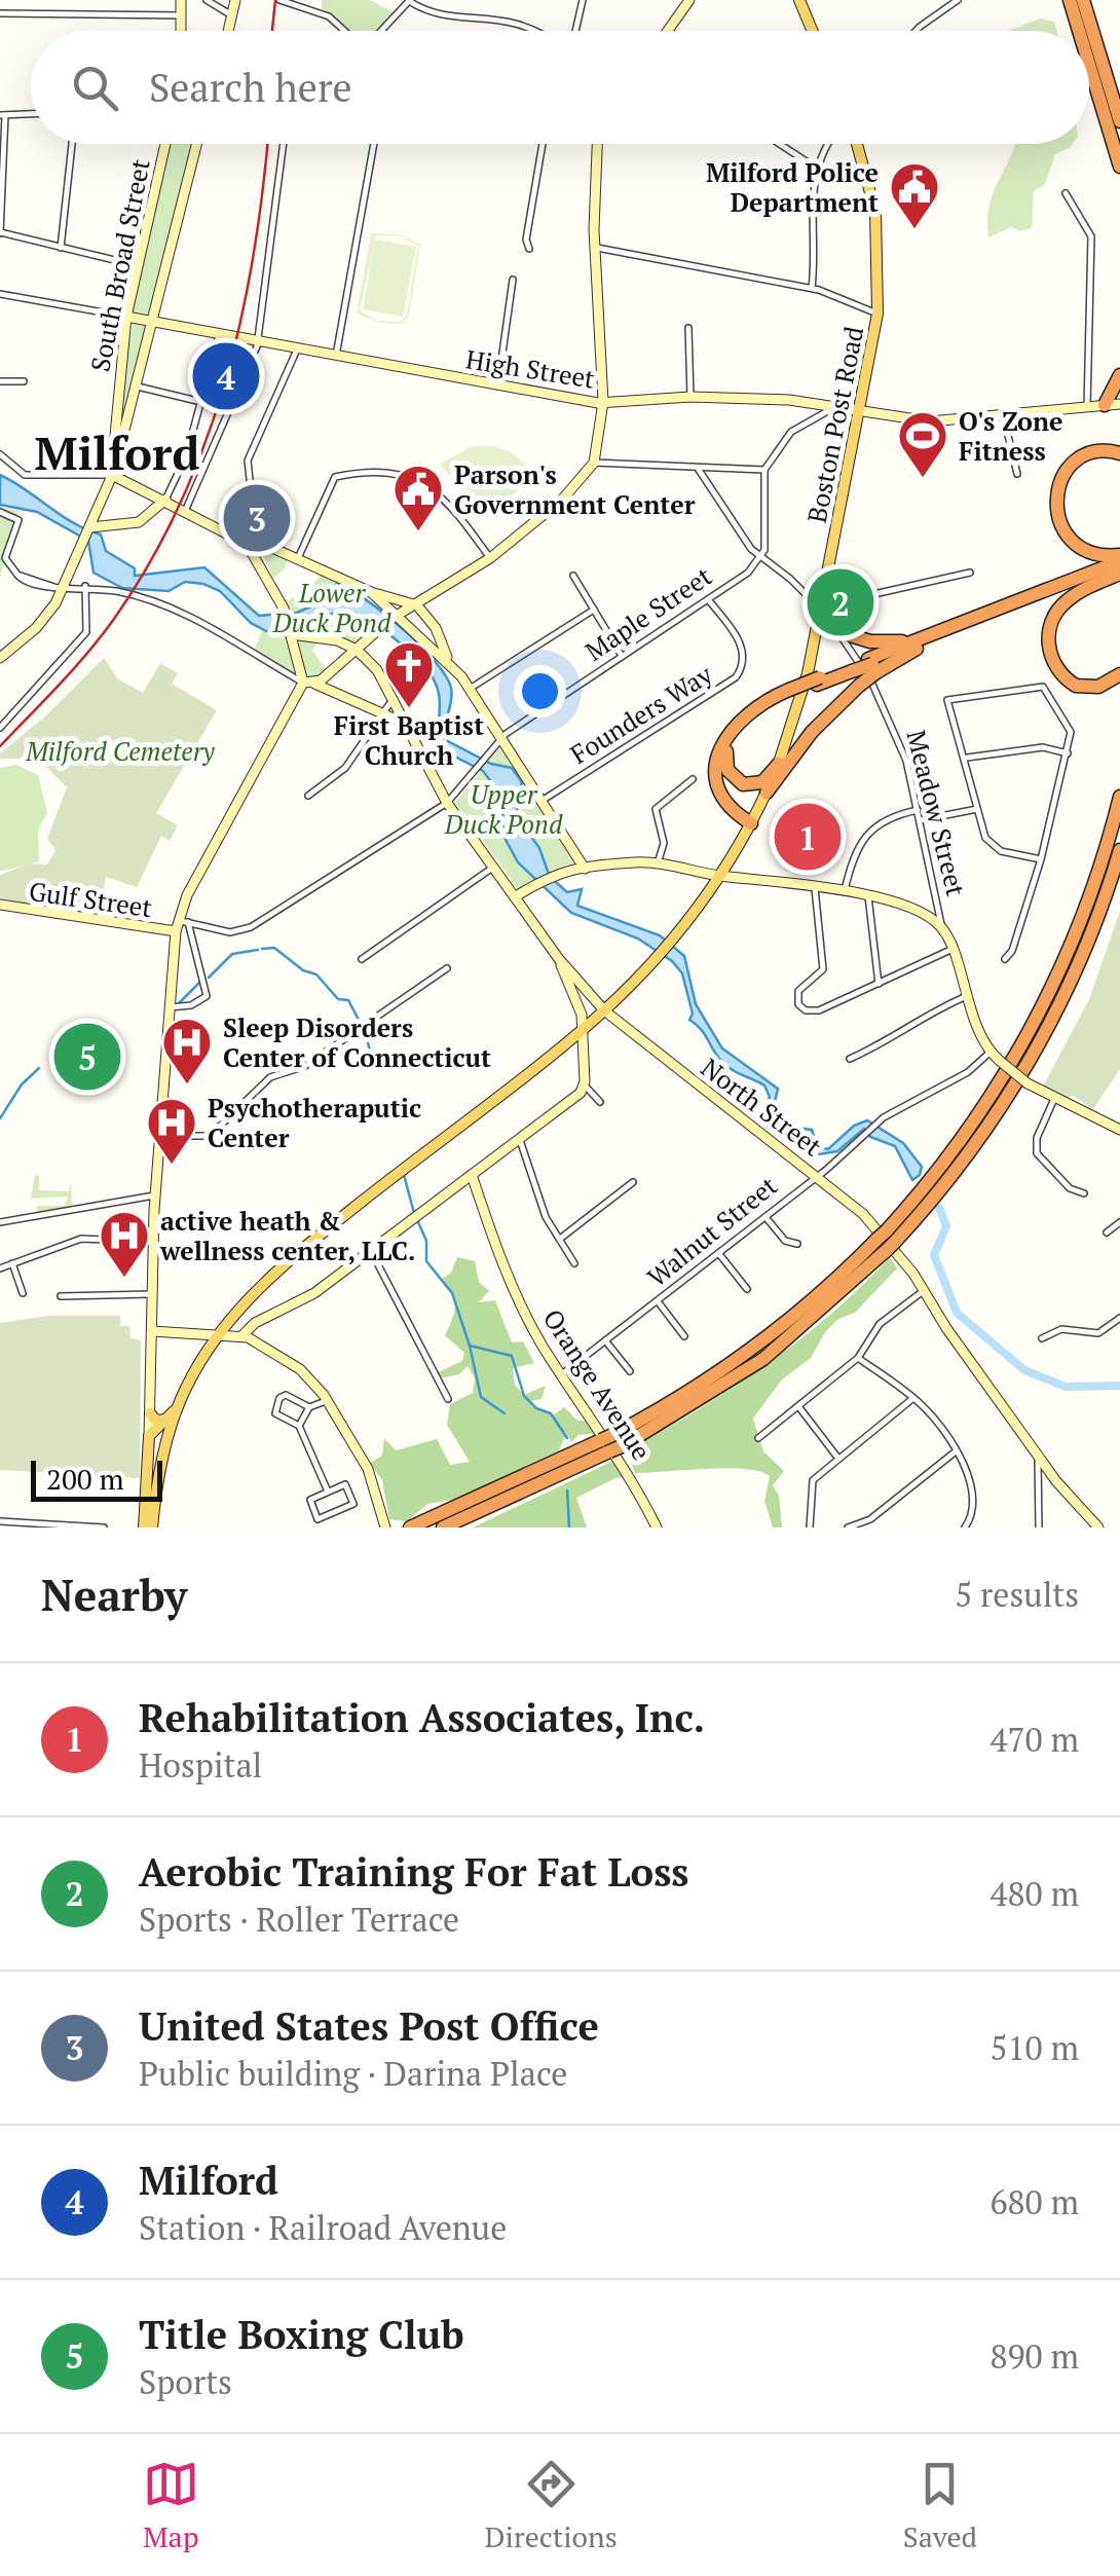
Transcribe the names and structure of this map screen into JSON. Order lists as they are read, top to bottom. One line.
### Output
{"streets":{"main road":["South Broad Street","High Street","Boston Post Road","Meadow Street","Gulf Street","North Street","Orange Avenue"],"street":["Maple Street","Founders Way","Walnut Street"]},"crossings":[["South Broad Street","High Street"],["High Street","Boston Post Road"],["Boston Post Road","Meadow Street"],["Boston Post Road","North Street"],["Maple Street","Founders Way"],["Maple Street","Meadow Street"],["Maple Street","Gulf Street"],["Maple Street","North Street"],["North Street","Walnut Street"],["Walnut Street","Orange Avenue"]],"districts":["Milford"],"parks":["Lower Duck Pond","Milford Cemetery","Upper Duck Pond"],"places":{"public building":["Milford Police Department","Parson's Government Center"],"sports":["O's Zone Fitness"],"church":["First Baptist Church"],"hospital":["Sleep Disorders Center of Connecticut","Psychotheraputic Center","active heath & wellness center, LLC."]},"scale_bar":"200 m","page":{"search":"Search here","pins":["4","3","2","1","5"],"scale":"200 m","heading":["Nearby","5 results"],"list":[{"mark":"1","name":"Rehabilitation Associates, Inc.","note":"Hospital","value":"470 m"},{"mark":"2","name":"Aerobic Training For Fat Loss","note":"Sports · Roller Terrace","value":"480 m"},{"mark":"3","name":"United States Post Office","note":"Public building · Darina Place","value":"510 m"},{"mark":"4","name":"Milford","note":"Station · Railroad Avenue","value":"680 m"},{"mark":"5","name":"Title Boxing Club","note":"Sports","value":"890 m"}],"nav":["Map","Directions","Saved"]}}
